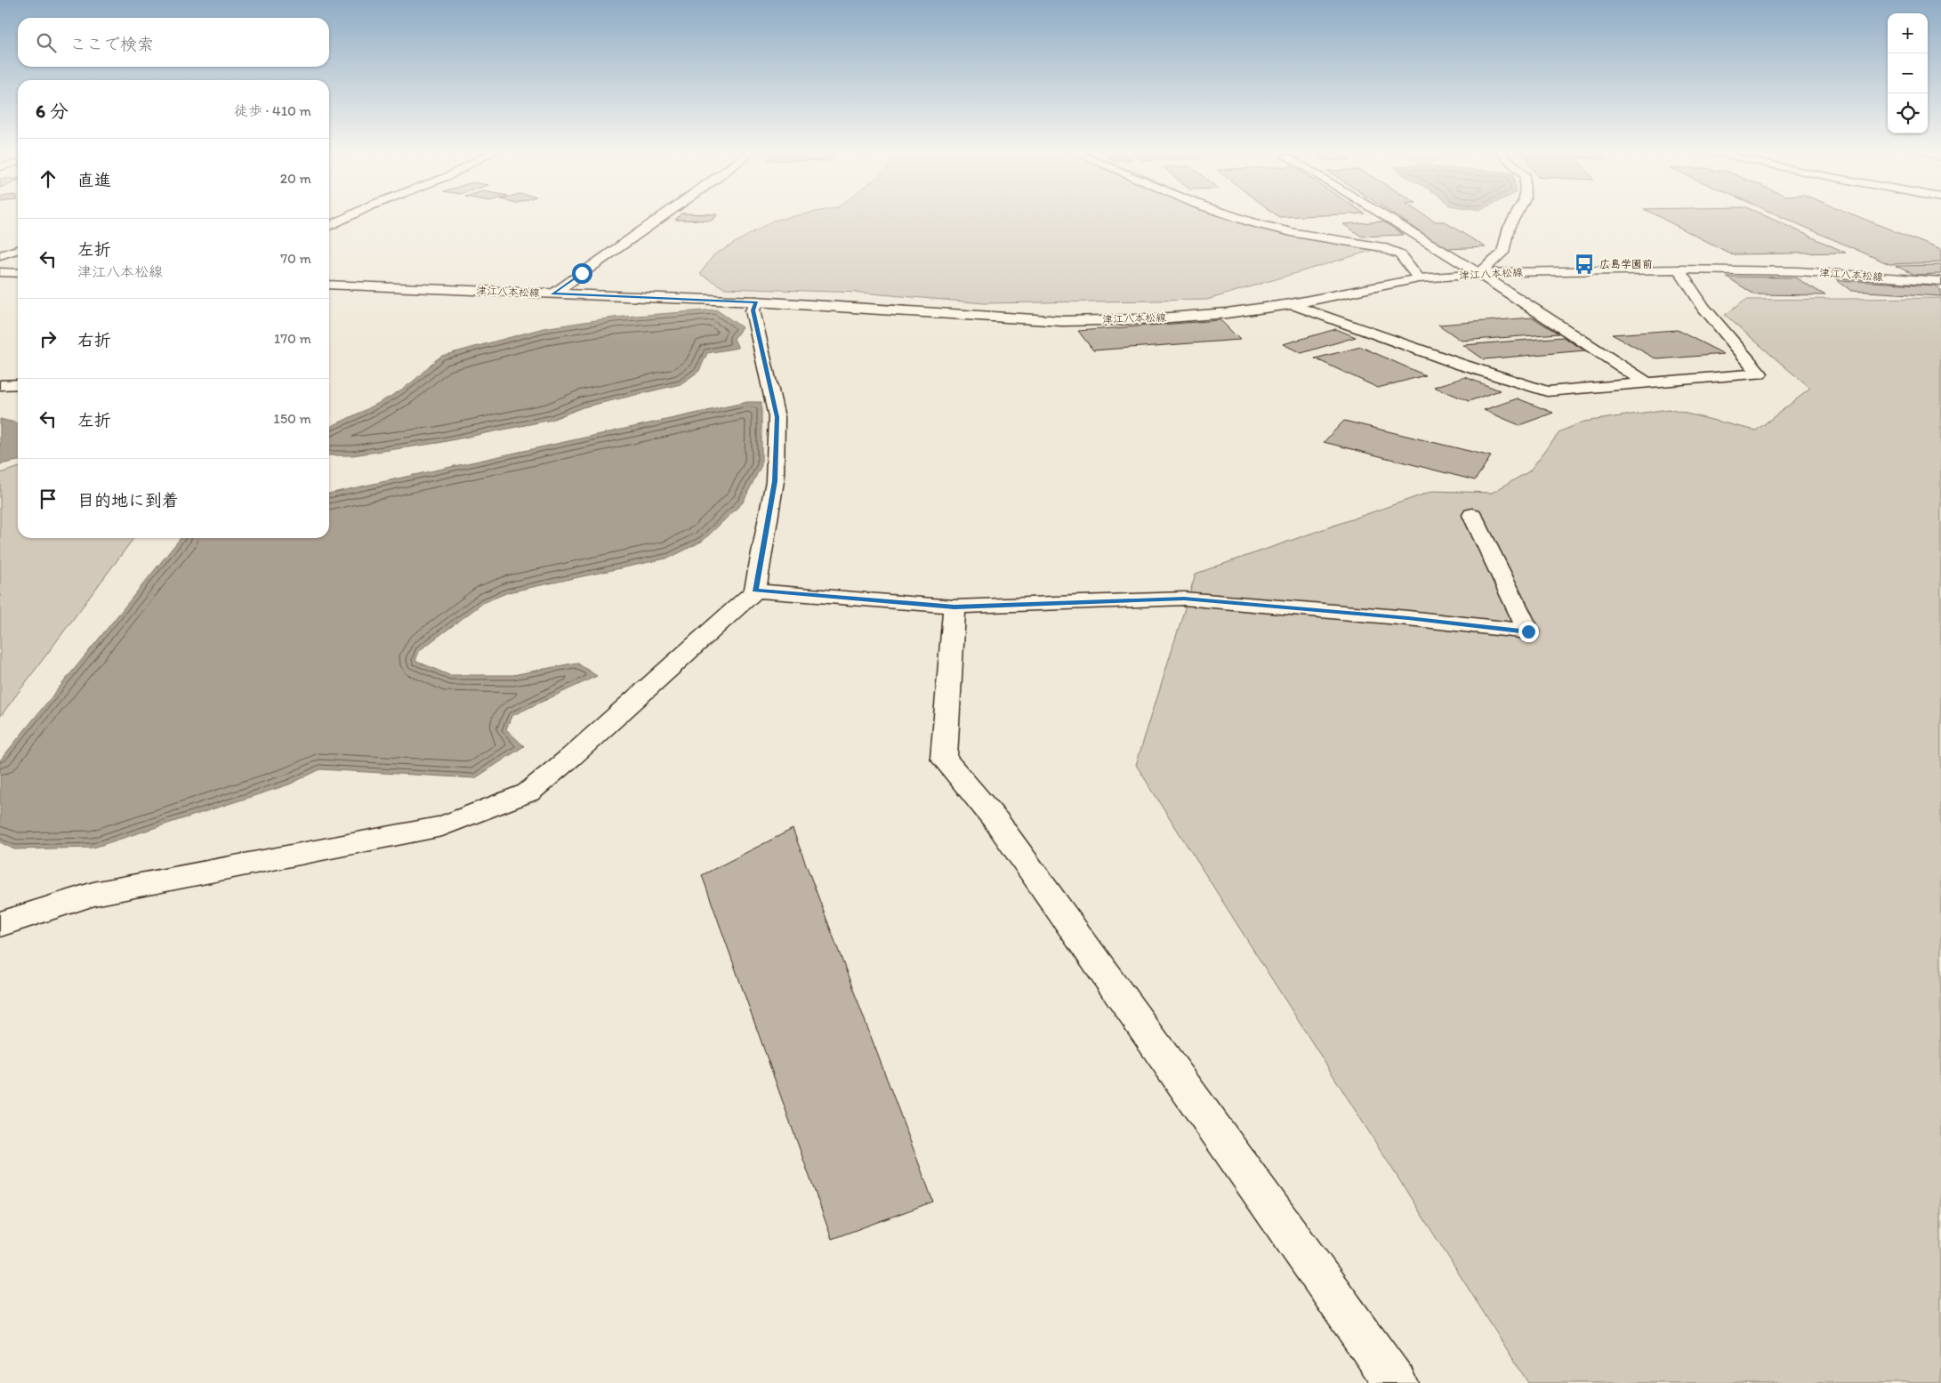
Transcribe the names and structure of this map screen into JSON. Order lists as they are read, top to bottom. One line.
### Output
{"streets":{"street":["津江八本松線"]},"places":{"bus stop":["広島学園前"]},"page":{"map_buttons":["+","−"],"search":"ここで検索","heading":["6 分","徒歩 · 410 m"],"list":[["直進","20 m"],["左折","津江八本松線","70 m"],["右折","170 m"],["左折","150 m"],"目的地に到着"]}}
